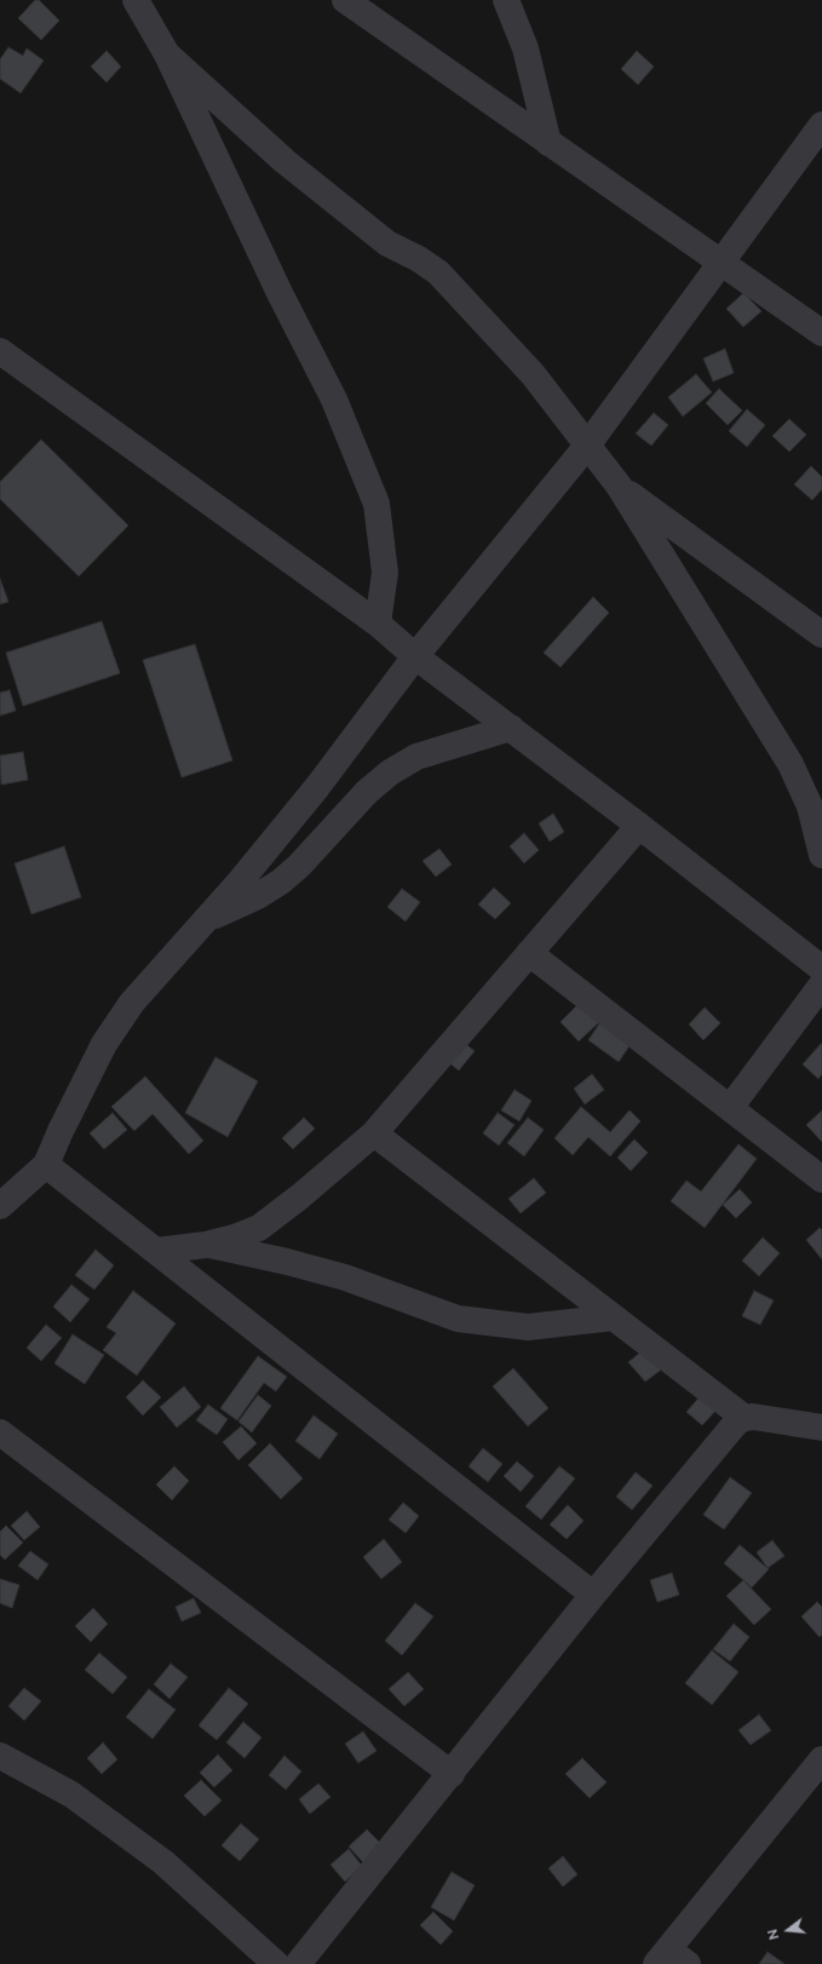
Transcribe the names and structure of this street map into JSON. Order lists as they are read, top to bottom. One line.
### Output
{"north":"left"}
